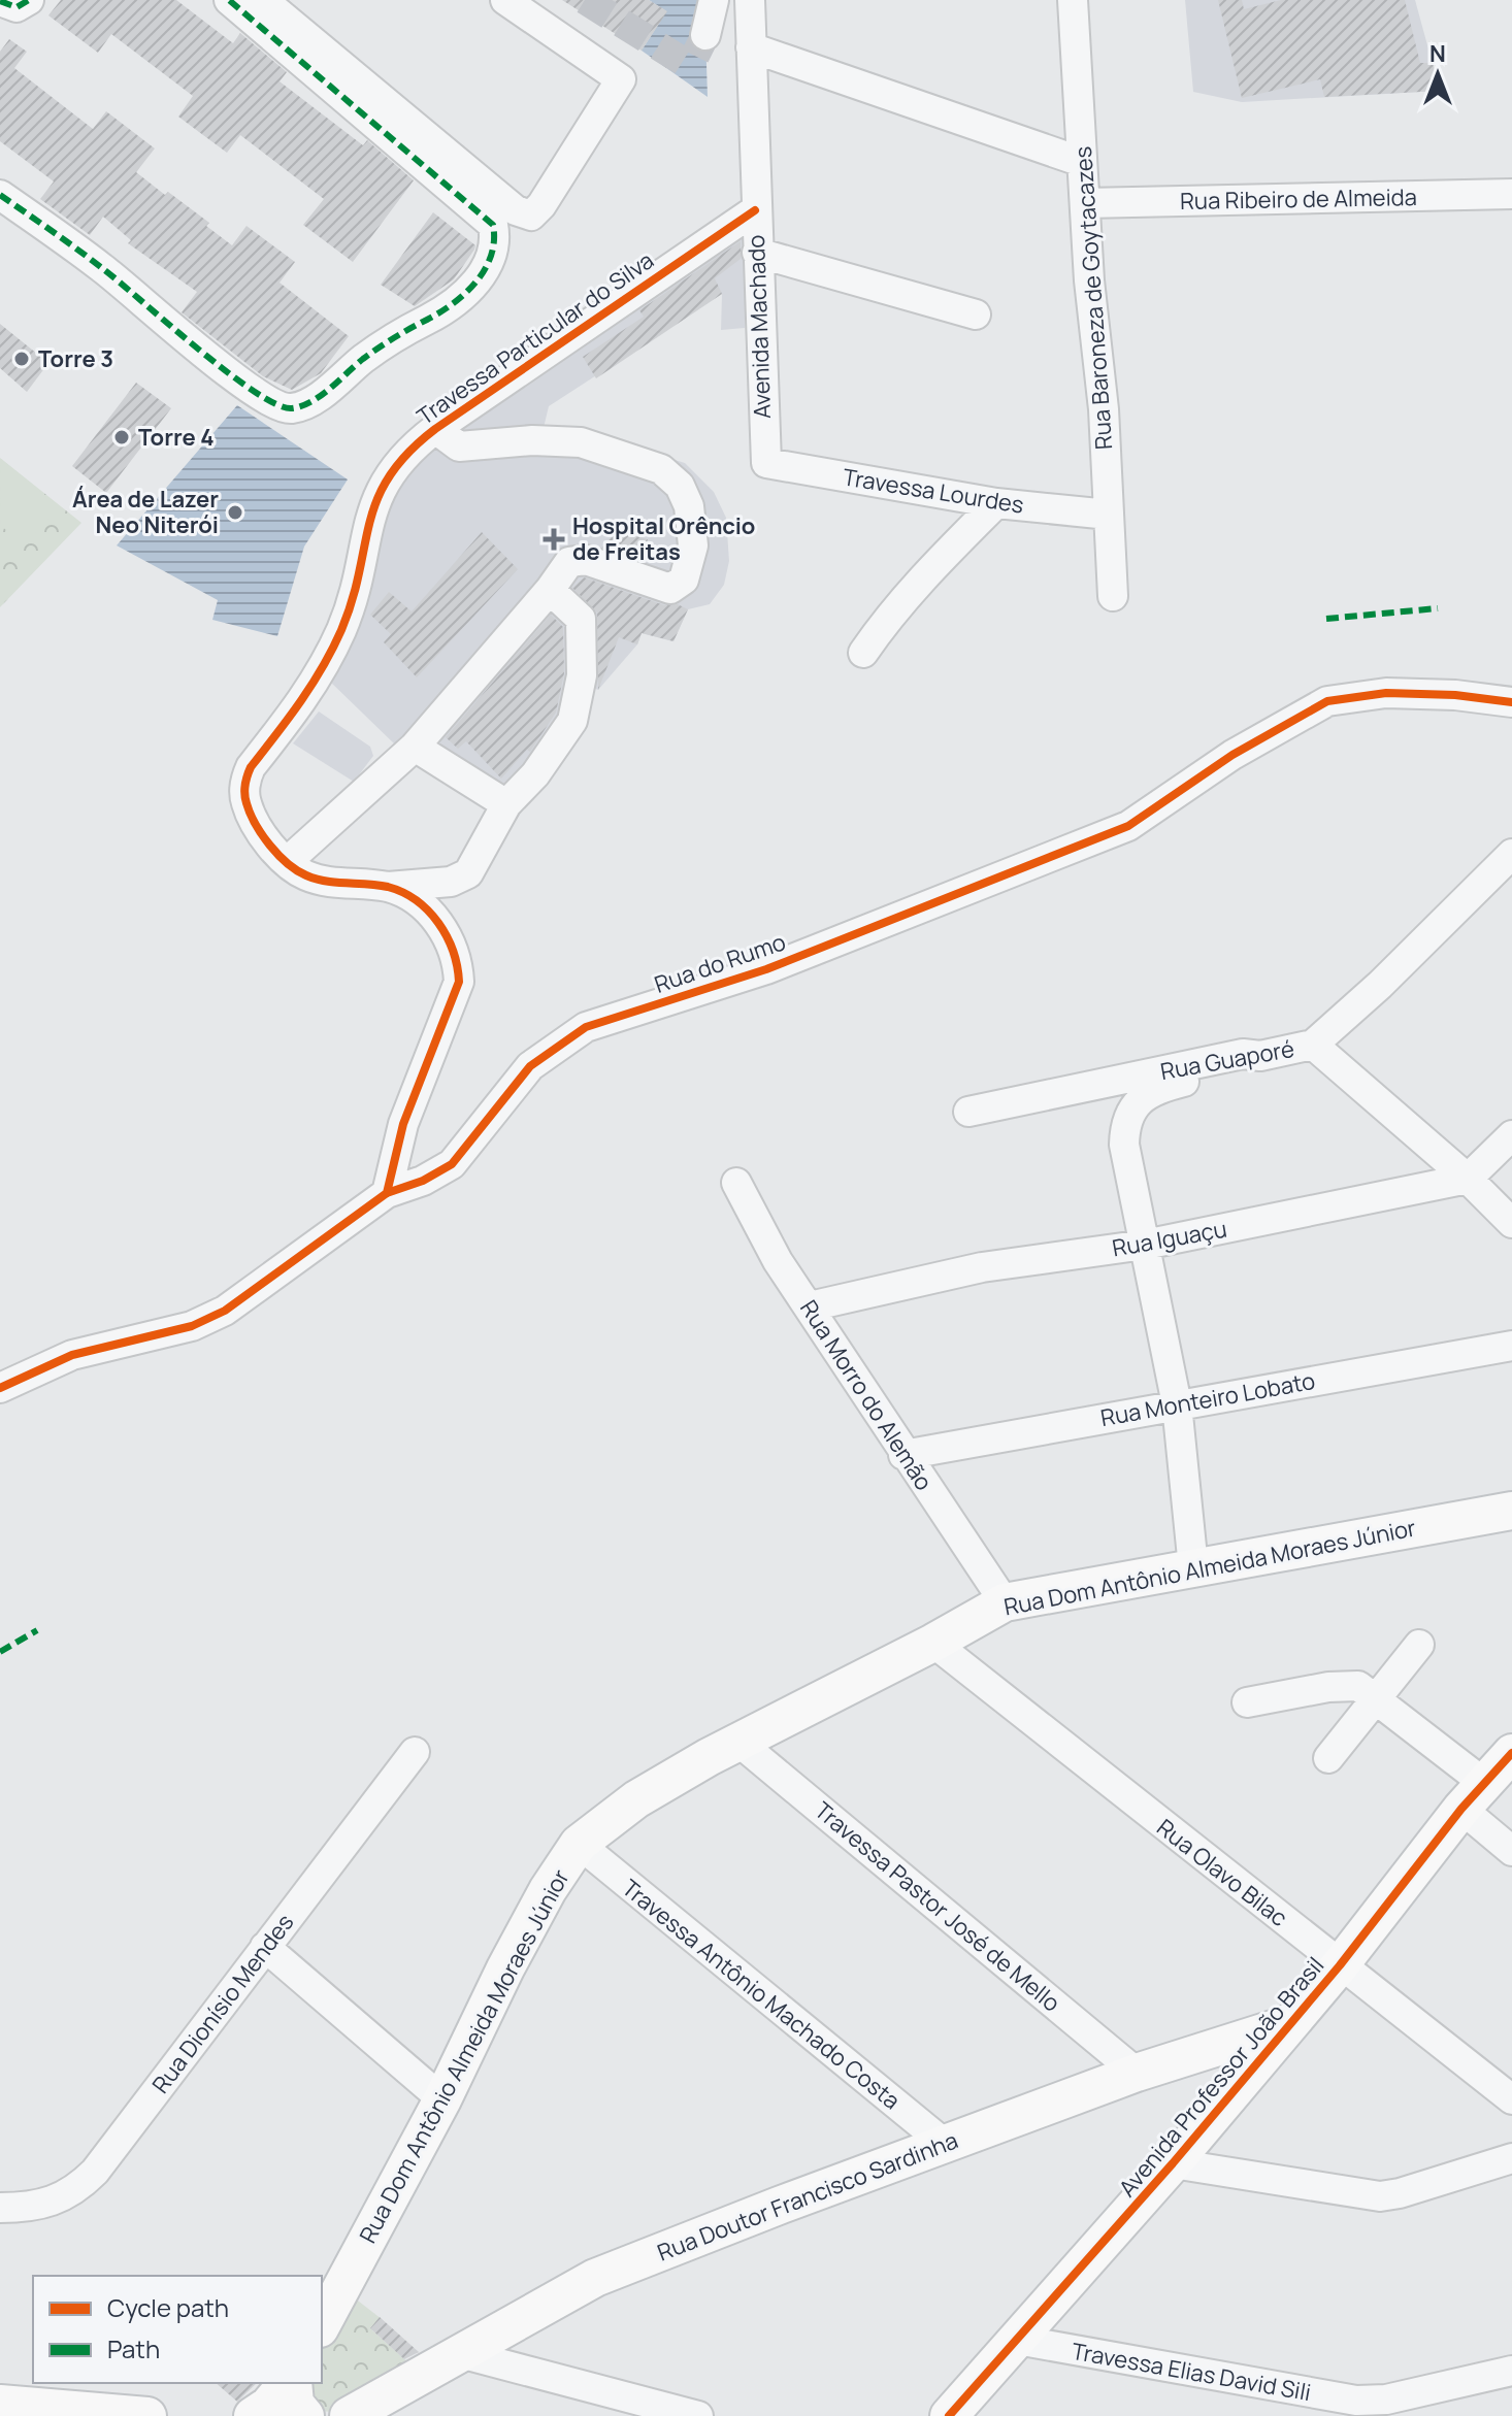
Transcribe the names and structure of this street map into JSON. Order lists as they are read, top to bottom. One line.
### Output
{"streets":{"main road":["Rua Dom Antônio Almeida Moraes Júnior","Avenida Professor João Brasil","Rua Doutor Francisco Sardinha"],"street":["Rua Ribeiro de Almeida","Rua Baroneza de Goytacazes","Avenida Machado","Travessa Particular do Silva","Travessa Lourdes","Rua do Rumo","Rua Guaporé","Rua Iguaçu","Rua Morro do Alemão","Rua Monteiro Lobato","Rua Olavo Bilac","Travessa Pastor José de Mello","Travessa Antônio Machado Costa","Rua Dionísio Mendes","Travessa Elias David Sili"]},"crossings":[["Rua Ribeiro de Almeida","Rua Baroneza de Goytacazes"],["Rua Baroneza de Goytacazes","Travessa Lourdes"],["Avenida Machado","Travessa Particular do Silva"],["Avenida Machado","Travessa Lourdes"],["Travessa Particular do Silva","Rua do Rumo"],["Rua Iguaçu","Rua Morro do Alemão"],["Rua Morro do Alemão","Rua Monteiro Lobato"],["Rua Morro do Alemão","Rua Dom Antônio Almeida Moraes Júnior"],["Rua Dom Antônio Almeida Moraes Júnior","Rua Olavo Bilac"],["Rua Dom Antônio Almeida Moraes Júnior","Travessa Pastor José de Mello"],["Rua Dom Antônio Almeida Moraes Júnior","Travessa Antônio Machado Costa"],["Rua Olavo Bilac","Avenida Professor João Brasil"],["Travessa Pastor José de Mello","Rua Doutor Francisco Sardinha"],["Travessa Antônio Machado Costa","Rua Doutor Francisco Sardinha"],["Avenida Professor João Brasil","Rua Doutor Francisco Sardinha"],["Avenida Professor João Brasil","Travessa Elias David Sili"]],"places":{"other":["Torre 3","Torre 4","Área de Lazer Neo Niterói"],"health":["Hospital Orêncio de Freitas"]},"legend":["Cycle path","Path"],"north":"top"}
